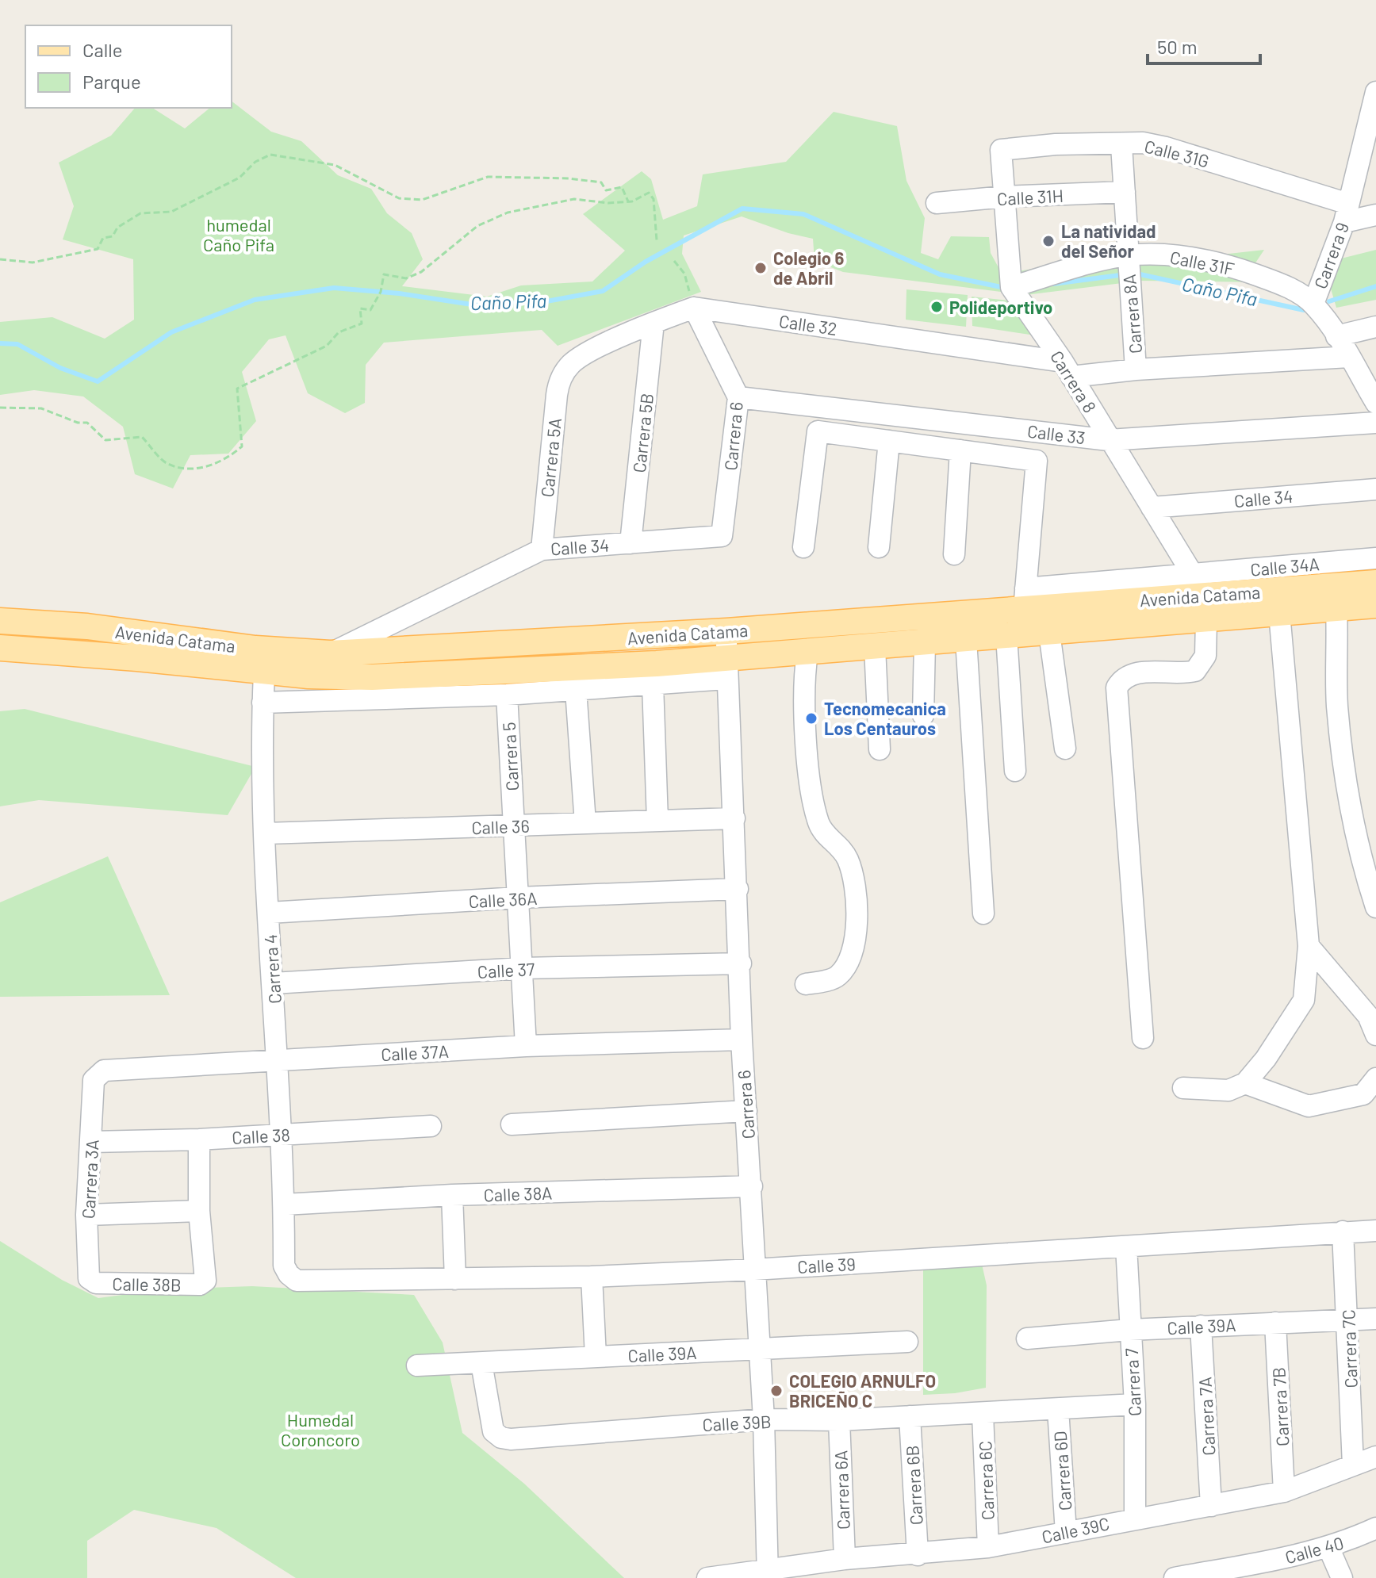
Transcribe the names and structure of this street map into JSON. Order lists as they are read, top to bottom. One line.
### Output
{"streets":{"main road":["Avenida Catama"],"street":["Calle 31G","Calle 31H","Carrera 9","Calle 31F","Carrera 8A","Calle 32","Carrera 8","Carrera 5B","Calle 33","Carrera 6","Carrera 5A","Calle 34","Calle 34A","Carrera 5","Calle 36","Calle 36A","Carrera 4","Calle 37","Calle 37A","Calle 38","Carrera 3A","Calle 38A","Calle 39","Calle 38B","Calle 39A","Carrera 7C","Carrera 7","Carrera 7B","Carrera 7A","Calle 39B","Carrera 6D","Carrera 6C","Carrera 6B","Carrera 6A","Calle 39C","Calle 40"]},"crossings":[["Calle 31G","Calle 31H"],["Calle 31G","Carrera 9"],["Calle 31G","Carrera 8A"],["Calle 31H","Carrera 8A"],["Carrera 9","Calle 31F"],["Carrera 9","Calle 32"],["Carrera 9","Calle 33"],["Calle 31F","Carrera 8A"],["Calle 31F","Carrera 8"],["Carrera 8A","Calle 32"],["Calle 32","Carrera 8"],["Calle 32","Carrera 5B"],["Calle 32","Carrera 6"],["Calle 32","Carrera 5A"],["Carrera 8","Calle 33"],["Carrera 8","Calle 34"],["Carrera 8","Calle 34A"],["Carrera 8","Avenida Catama"],["Carrera 5B","Calle 34"],["Calle 33","Carrera 6"],["Carrera 6","Calle 34"],["Carrera 6","Avenida Catama"],["Carrera 6","Calle 36"],["Carrera 6","Calle 36A"],["Carrera 6","Calle 37"],["Carrera 6","Calle 37A"],["Carrera 6","Calle 38A"],["Carrera 6","Calle 39"],["Carrera 6","Calle 39A"],["Carrera 6","Calle 39B"],["Carrera 6","Calle 39C"],["Carrera 5A","Calle 34"],["Calle 34","Avenida Catama"],["Calle 34A","Avenida Catama"],["Avenida Catama","Carrera 5"],["Avenida Catama","Carrera 4"],["Carrera 5","Calle 36"],["Carrera 5","Calle 36A"],["Carrera 5","Calle 37"],["Carrera 5","Calle 37A"],["Calle 36","Carrera 4"],["Calle 36A","Carrera 4"],["Carrera 4","Calle 37"],["Carrera 4","Calle 37A"],["Carrera 4","Calle 38"],["Carrera 4","Calle 38A"],["Carrera 4","Calle 39"],["Calle 37A","Carrera 3A"],["Calle 38","Carrera 3A"],["Carrera 3A","Calle 38B"],["Calle 39","Carrera 7C"],["Calle 39","Carrera 7"],["Calle 39A","Carrera 7C"],["Calle 39A","Carrera 7"],["Calle 39A","Carrera 7B"],["Calle 39A","Carrera 7A"],["Calle 39A","Calle 39B"],["Carrera 7C","Calle 39C"],["Carrera 7","Calle 39B"],["Carrera 7","Calle 39C"],["Carrera 7B","Calle 39C"],["Carrera 7A","Calle 39C"],["Calle 39B","Carrera 6D"],["Calle 39B","Carrera 6C"],["Calle 39B","Carrera 6B"],["Calle 39B","Carrera 6A"],["Carrera 6D","Calle 39C"],["Carrera 6C","Calle 39C"],["Carrera 6B","Calle 39C"],["Carrera 6A","Calle 39C"]],"water":["Caño Pifa"],"parks":["humedal Caño Pifa","Humedal Coroncoro"],"places":["La natividad del Señor","Colegio 6 de Abril","Polideportivo","Tecnomecanica Los Centauros","COLEGIO ARNULFO BRICEÑO C"],"legend":["Calle","Parque"],"scale_bar":"50 m"}
